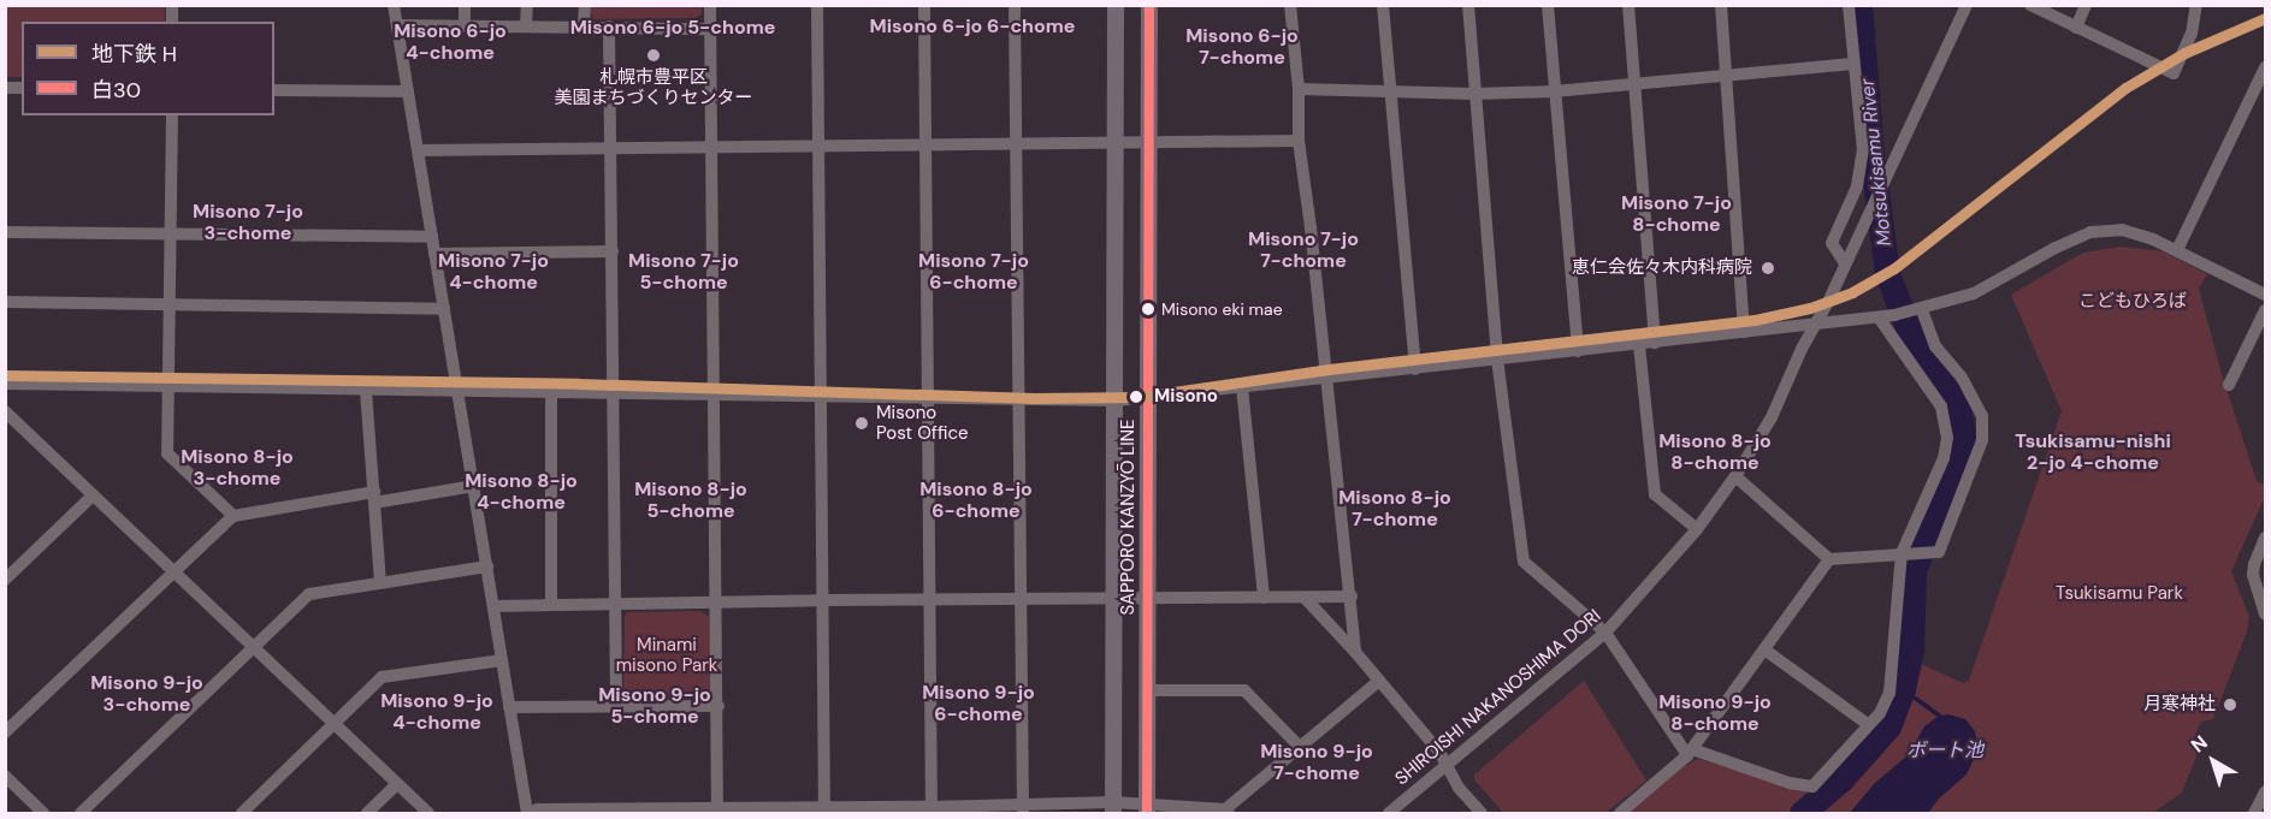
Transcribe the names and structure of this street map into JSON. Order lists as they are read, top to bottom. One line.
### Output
{"streets":{"main road":["SAPPORO KANZYŌ LINE"],"street":["SHIROISHI NAKANOSHIMA DORI"]},"districts":["Misono 6-jo 6-chome","Misono 6-jo 5-chome","Misono 6-jo 4-chome","Misono 6-jo 7-chome","Misono 7-jo 8-chome","Misono 7-jo 3-chome","Misono 7-jo 7-chome","Misono 7-jo 4-chome","Misono 7-jo 5-chome","Misono 7-jo 6-chome","Misono 8-jo 8-chome","Tsukisamu-nishi 2-jo 4-chome","Misono 8-jo 3-chome","Misono 8-jo 4-chome","Misono 8-jo 5-chome","Misono 8-jo 6-chome","Misono 8-jo 7-chome","Misono 9-jo 3-chome","Misono 9-jo 6-chome","Misono 9-jo 5-chome","Misono 9-jo 4-chome","Misono 9-jo 8-chome","Misono 9-jo 7-chome"],"water":["Motsukisamu River","ボート池"],"parks":["こどもひろば","Tsukisamu Park","Minami misono Park"],"places":["札幌市豊平区 美園まちづくりセンター","恵仁会佐々木内科病院","Misono eki mae","Misono","Misono Post Office","月寒神社"],"lines":["transit line 白30","metro line H"],"legend":["地下鉄 H","白30"],"north":"top left"}
